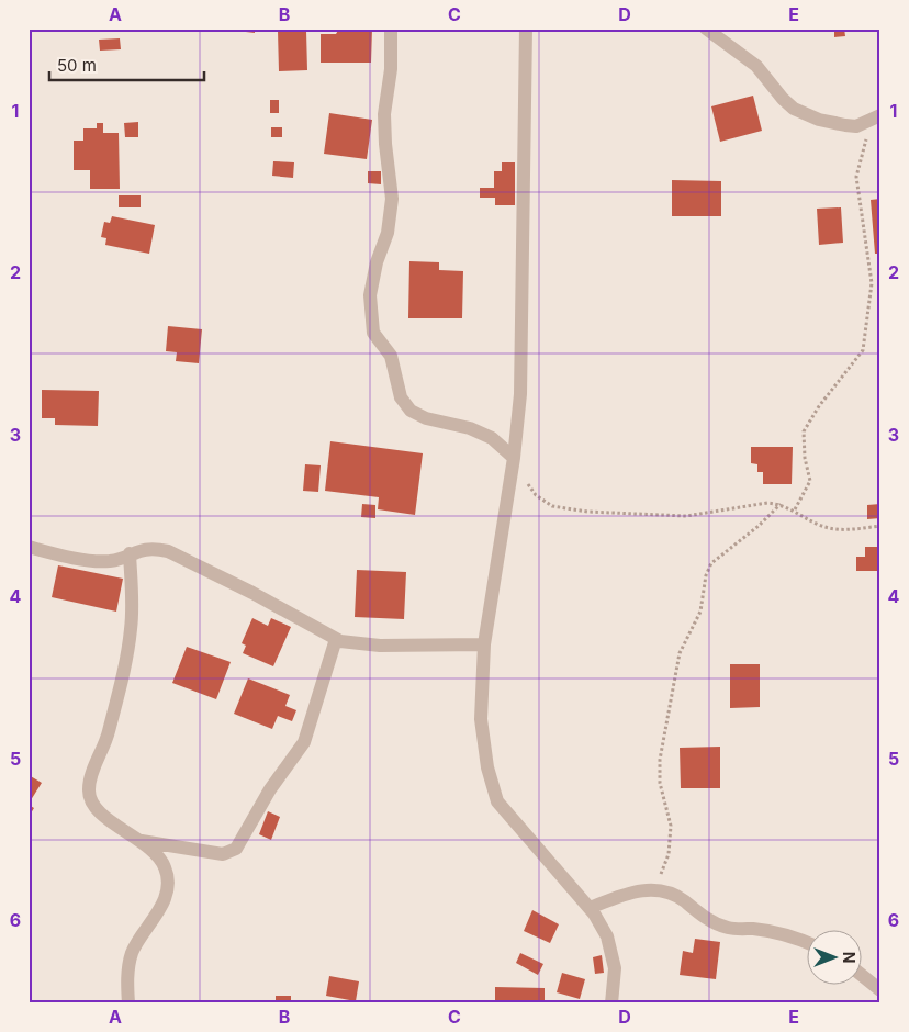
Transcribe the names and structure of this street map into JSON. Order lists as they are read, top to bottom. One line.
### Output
{"scale_bar":"50 m","north":"right","grid":{"columns":["A","B","C","D","E"],"rows":["1","2","3","4","5","6"]}}
